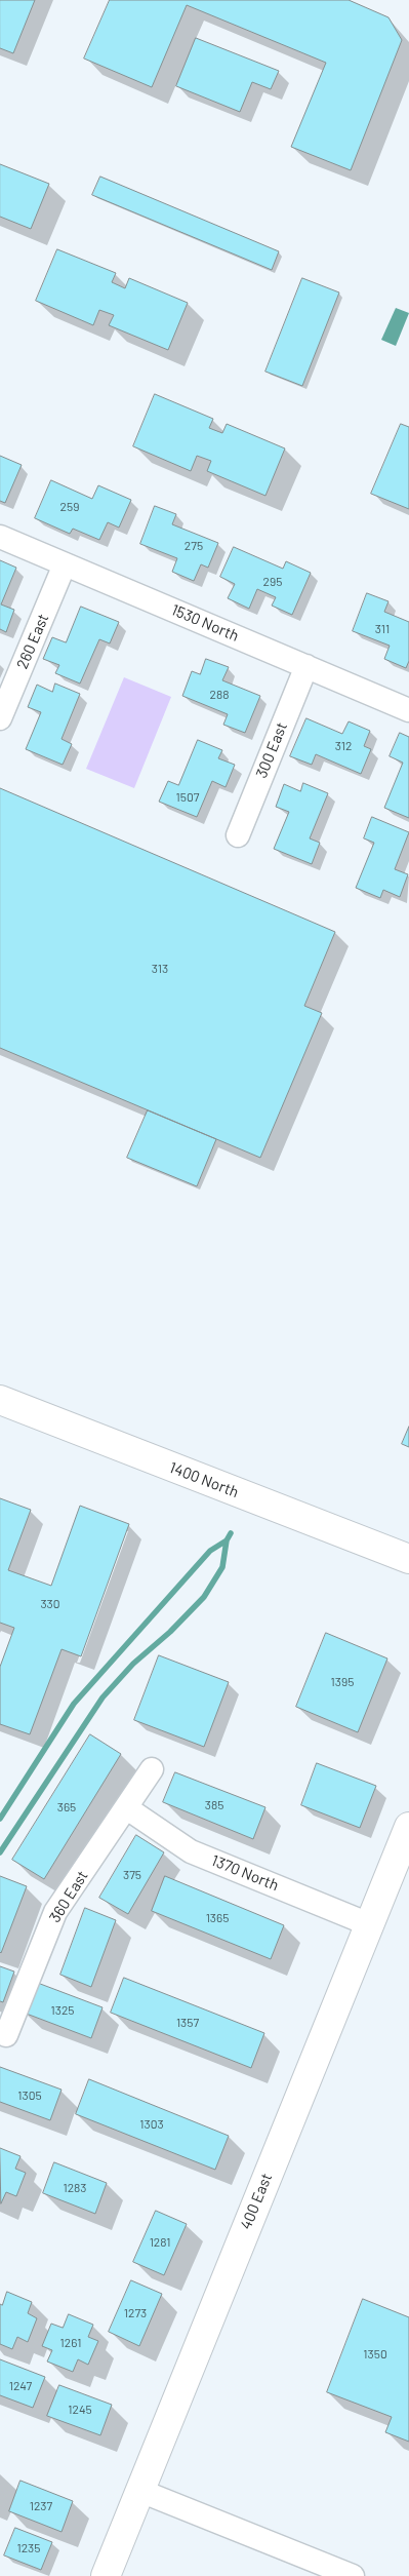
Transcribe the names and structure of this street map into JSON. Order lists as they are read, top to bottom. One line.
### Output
{"streets":{"street":["1530 North","260 East","300 East","1400 North","1370 North","360 East","400 East"]},"crossings":[["1530 North","260 East"],["1530 North","300 East"],["1370 North","360 East"],["1370 North","400 East"]],"house_numbers":["259","275","295","311","288","312","1507","313","330","1395","385","365","375","1365","1325","1357","1305","1303","1283","1281","1273","1261","1350","1247","1245","1237","1235"]}
